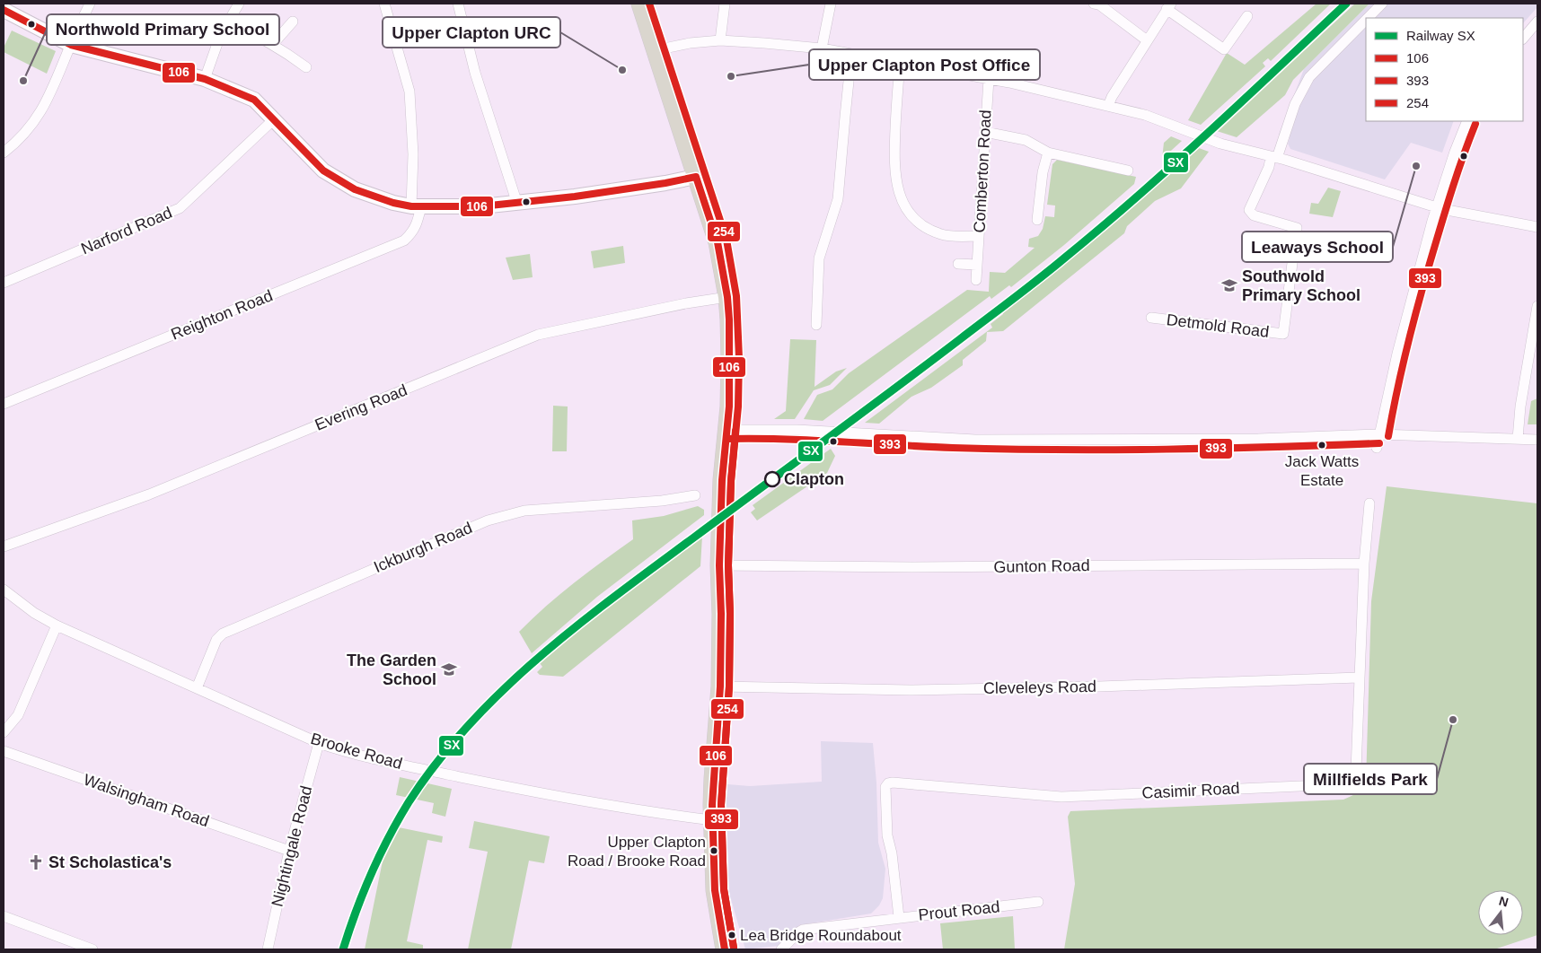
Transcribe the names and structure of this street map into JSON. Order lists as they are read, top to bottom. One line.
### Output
{"streets":{"street":["Comberton Road","Narford Road","Reighton Road","Detmold Road","Evering Road","Ickburgh Road","Gunton Road","Cleveleys Road","Brooke Road","Casimir Road","Walsingham Road","Nightingale Road","Prout Road"]},"crossings":[["Ickburgh Road","Brooke Road"],["Gunton Road","Casimir Road"],["Cleveleys Road","Casimir Road"],["Brooke Road","Nightingale Road"],["Casimir Road","Prout Road"],["Walsingham Road","Nightingale Road"]],"places":{"other":["Upper Clapton URC","Upper Clapton Post Office","Northwold Primary School","Leaways School","Jack Watts Estate","Clapton","Millfields Park","Upper Clapton Road / Brooke Road","Lea Bridge Roundabout"],"school or university":["Southwold Primary School","The Garden School"],"church":["St Scholastica's"]},"lines":["rail line SX","transit line 254","transit line 106","transit line 393"],"legend":["Railway SX","106","393","254"],"north":"top"}
